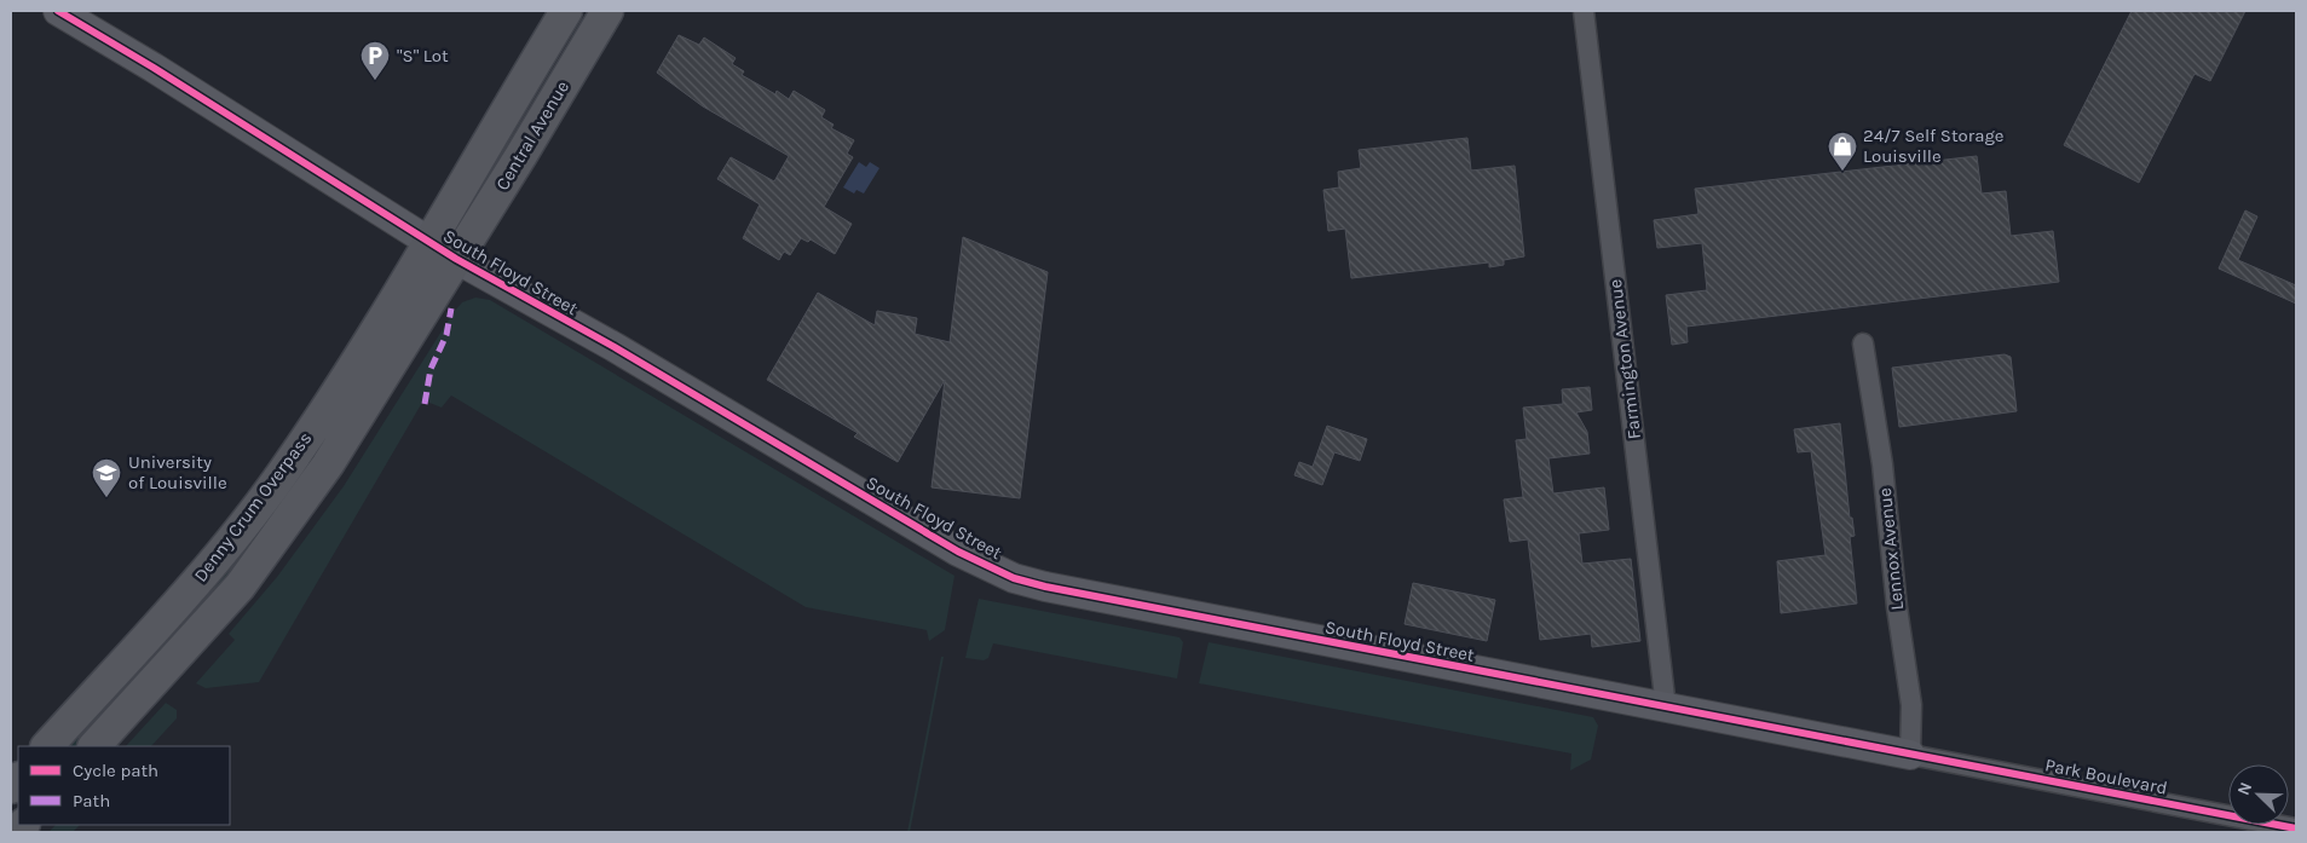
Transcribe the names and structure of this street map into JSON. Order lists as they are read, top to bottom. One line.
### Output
{"streets":{"main road":["Central Avenue","Denny Crum Overpass"],"street":["South Floyd Street","Farmington Avenue","Lennox Avenue","Park Boulevard"]},"crossings":[["Central Avenue","South Floyd Street"],["Central Avenue","Denny Crum Overpass"],["South Floyd Street","Farmington Avenue"],["South Floyd Street","Denny Crum Overpass"],["South Floyd Street","Lennox Avenue"],["South Floyd Street","Park Boulevard"],["Lennox Avenue","Park Boulevard"]],"places":{"parking":["\"S\" Lot"],"shop":["24/7 Self Storage Louisville"],"school or university":["University of Louisville"]},"legend":["Cycle path","Path"],"north":"top left"}
